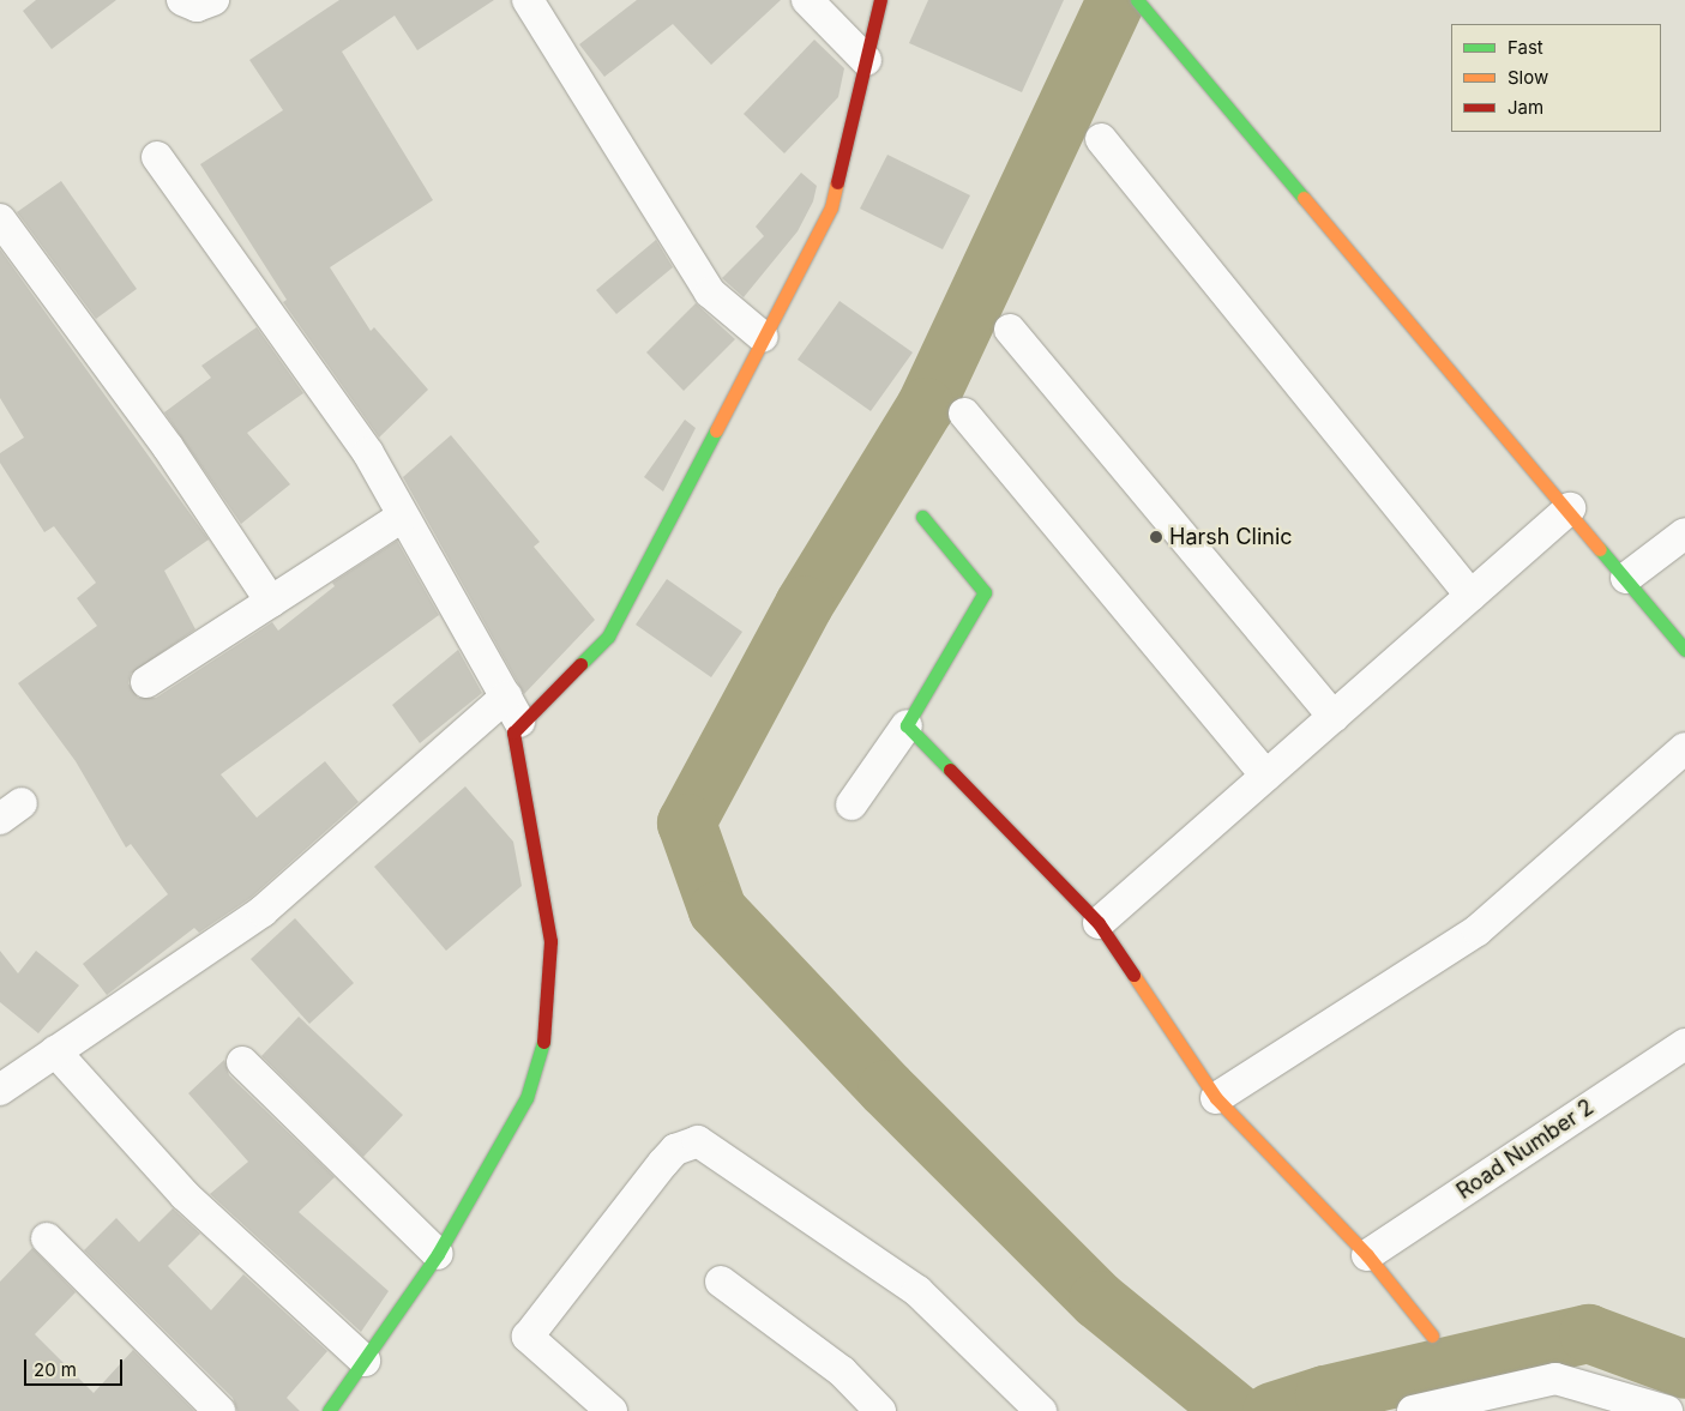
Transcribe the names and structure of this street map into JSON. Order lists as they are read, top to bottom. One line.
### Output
{"streets":{"street":["Road Number 2"]},"places":["Harsh Clinic"],"legend":["Fast","Slow","Jam"],"scale_bar":"20 m"}
